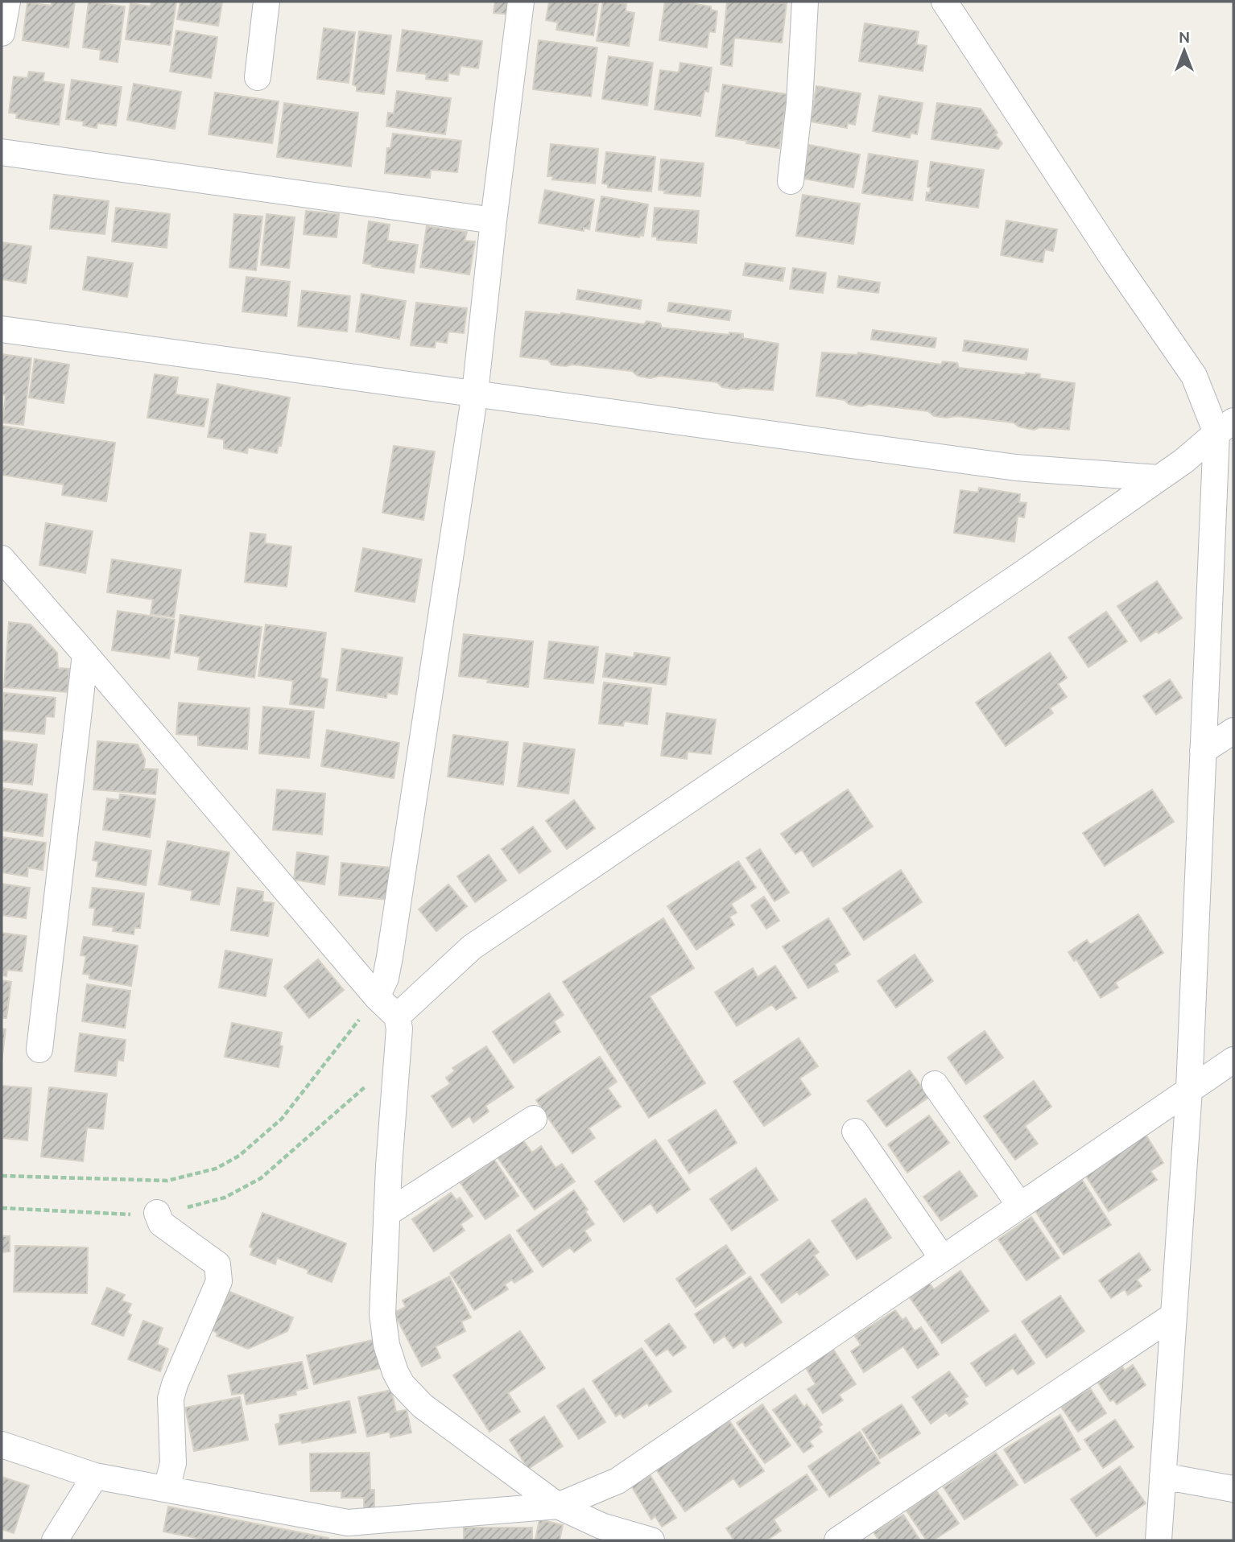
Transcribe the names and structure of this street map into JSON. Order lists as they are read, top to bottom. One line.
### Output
{"north":"top"}
